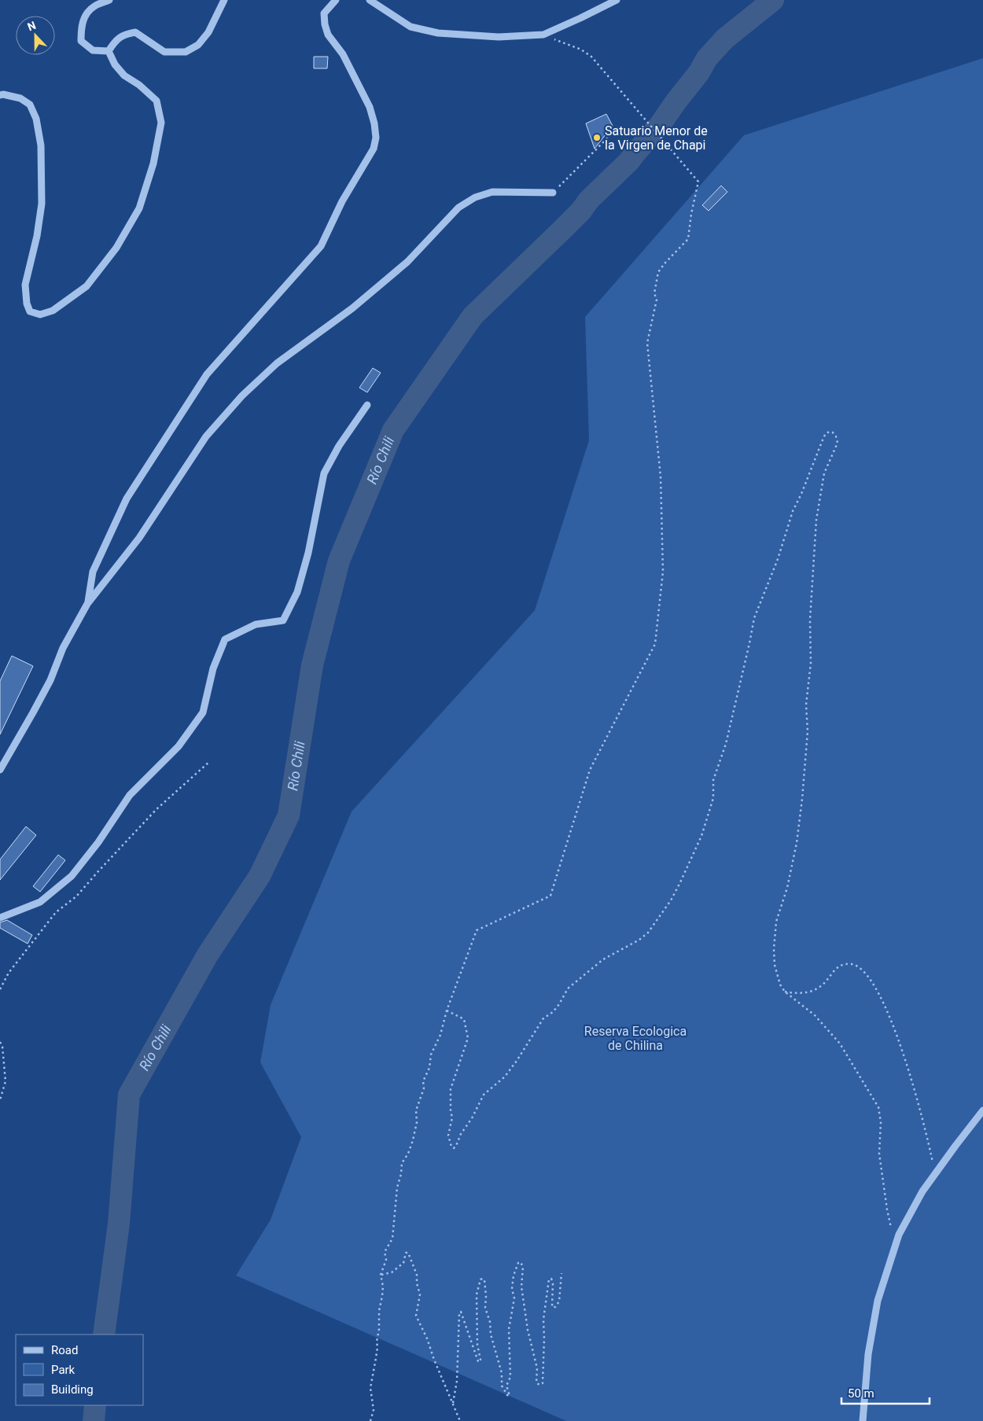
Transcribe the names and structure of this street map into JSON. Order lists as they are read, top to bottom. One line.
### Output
{"water":["Río Chili"],"parks":["Reserva Ecologica de Chilina"],"places":["Satuario Menor de la Virgen de Chapi"],"legend":["Road","Park","Building"],"scale_bar":"50 m","north":"top"}
